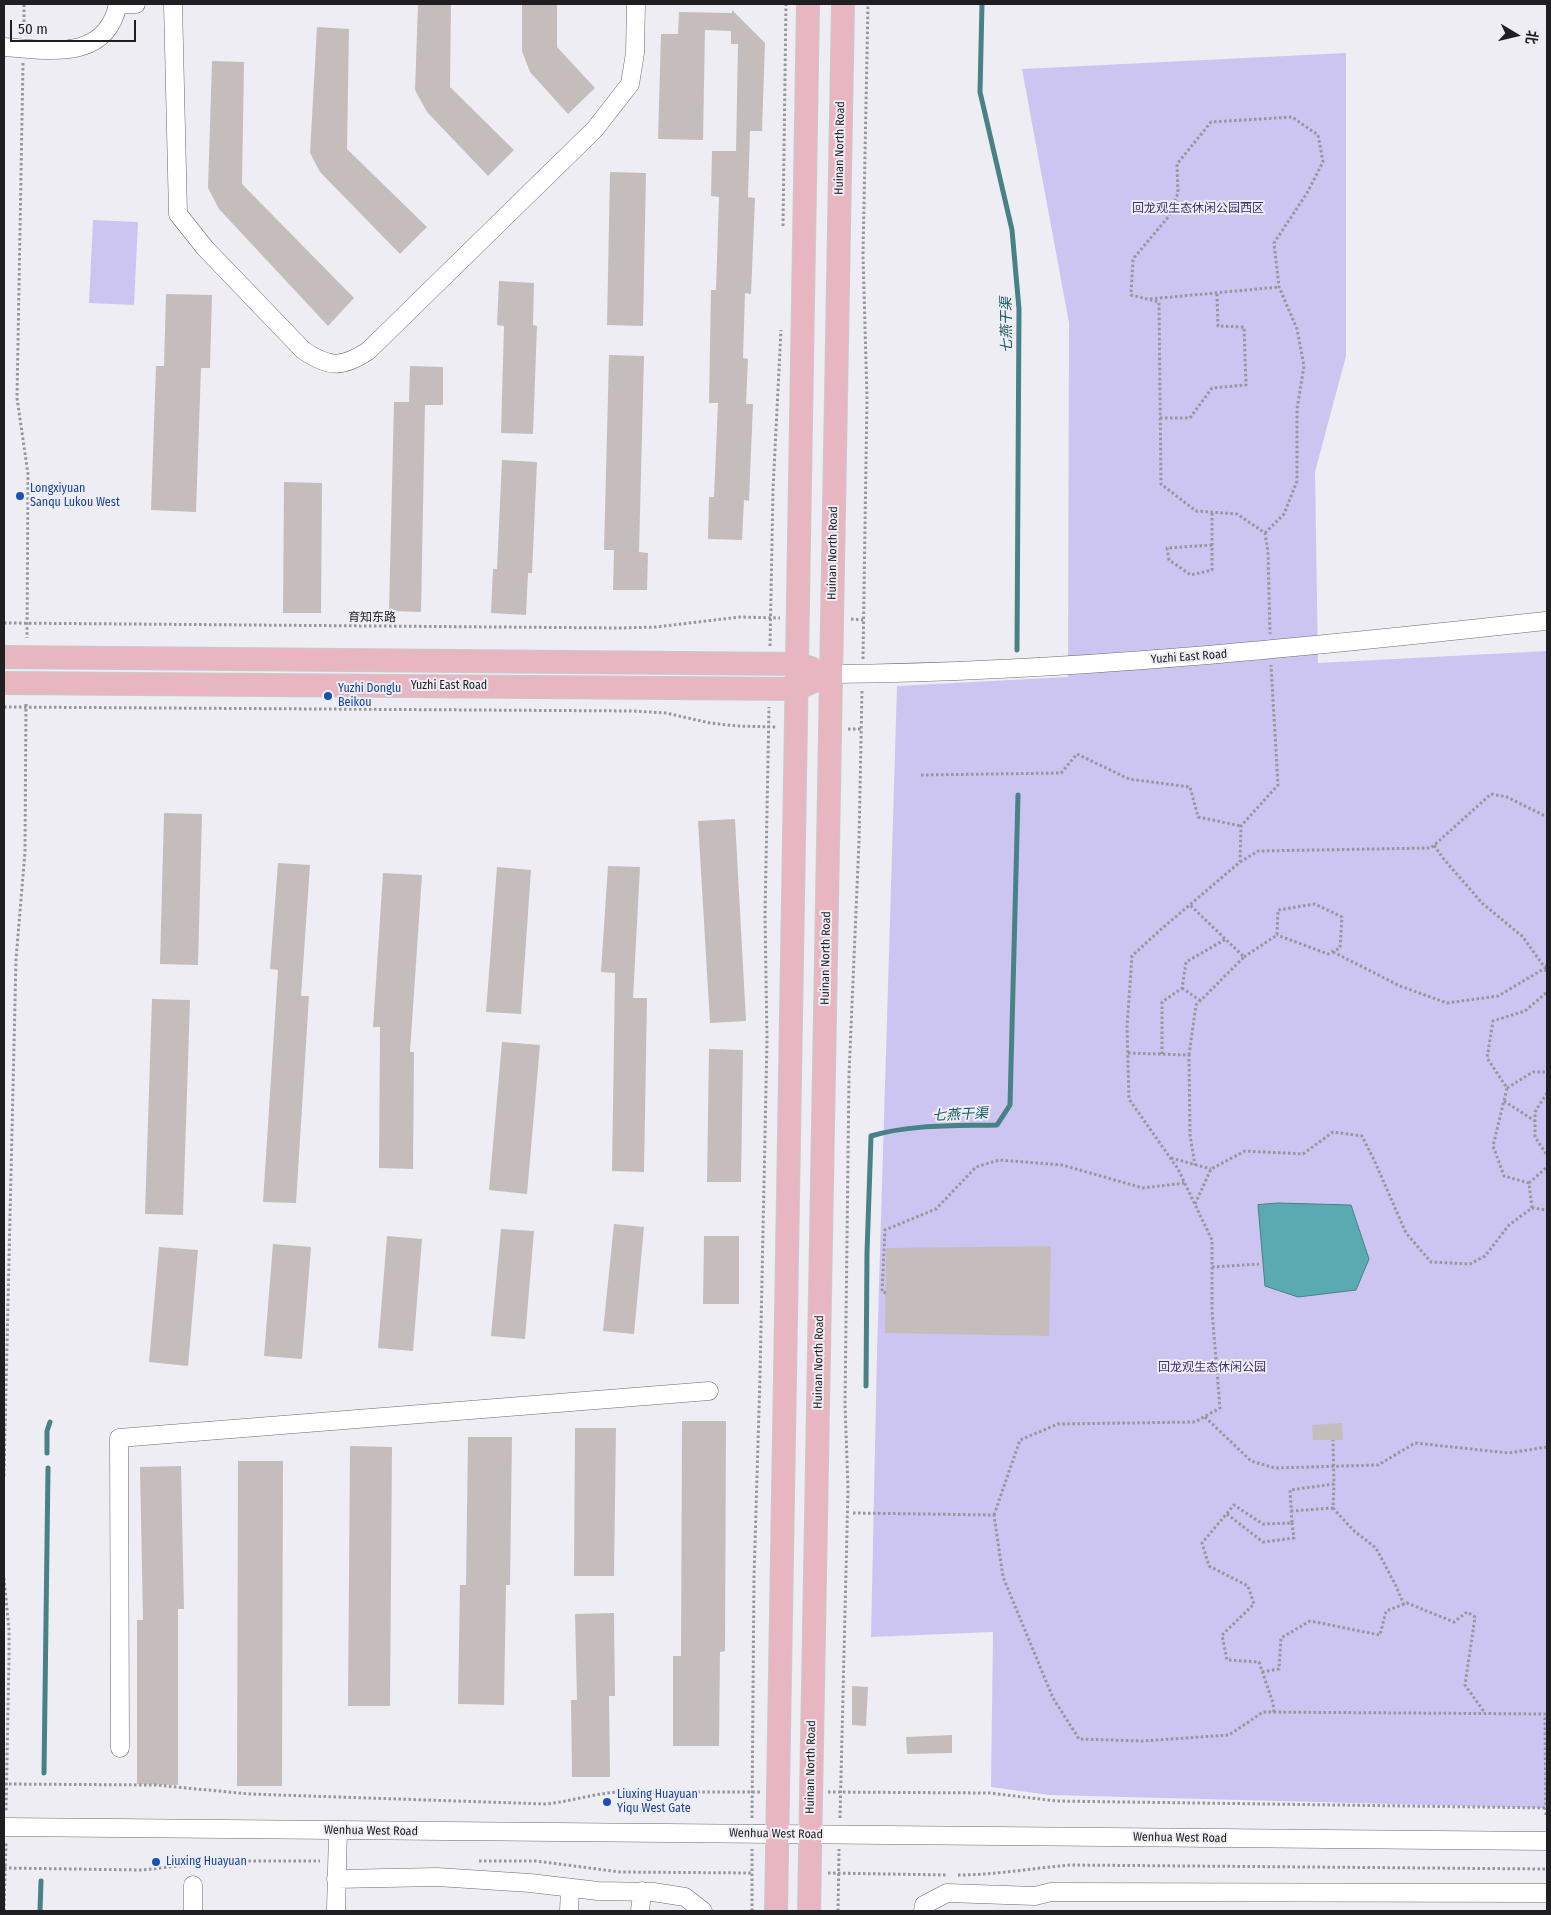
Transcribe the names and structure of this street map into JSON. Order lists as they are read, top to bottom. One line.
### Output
{"streets":{"main road":["Huinan North Road","Yuzhi East Road"],"street":["Wenhua West Road"],"path":["育知东路"]},"crossings":[["Huinan North Road","Yuzhi East Road"],["Huinan North Road","Wenhua West Road"]],"water":["七燕干渠"],"parks":["回龙观生态休闲公园西区","回龙观生态休闲公园"],"places":["Longxiyuan Sanqu Lukou West","Yuzhi Donglu Beikou","Liuxing Huayuan Yiqu West Gate","Liuxing Huayuan"],"scale_bar":"50 m","north":"right"}
